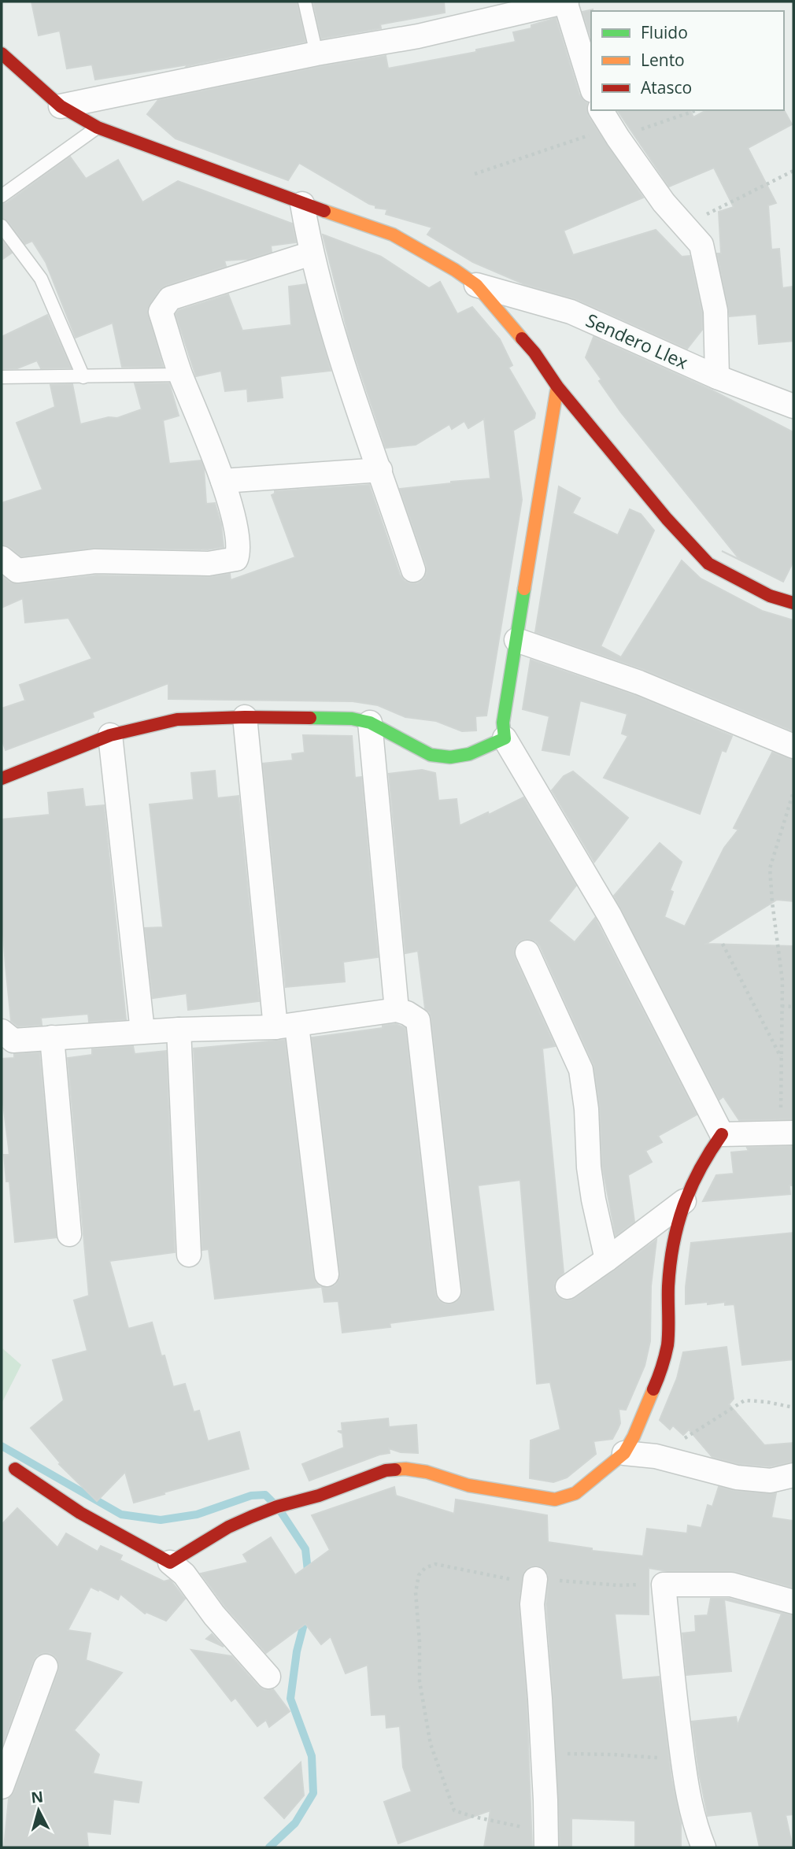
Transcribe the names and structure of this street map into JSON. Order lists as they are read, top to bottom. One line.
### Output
{"streets":{"street":["Sendero Llex"]},"legend":["Fluido","Lento","Atasco"],"north":"top"}
